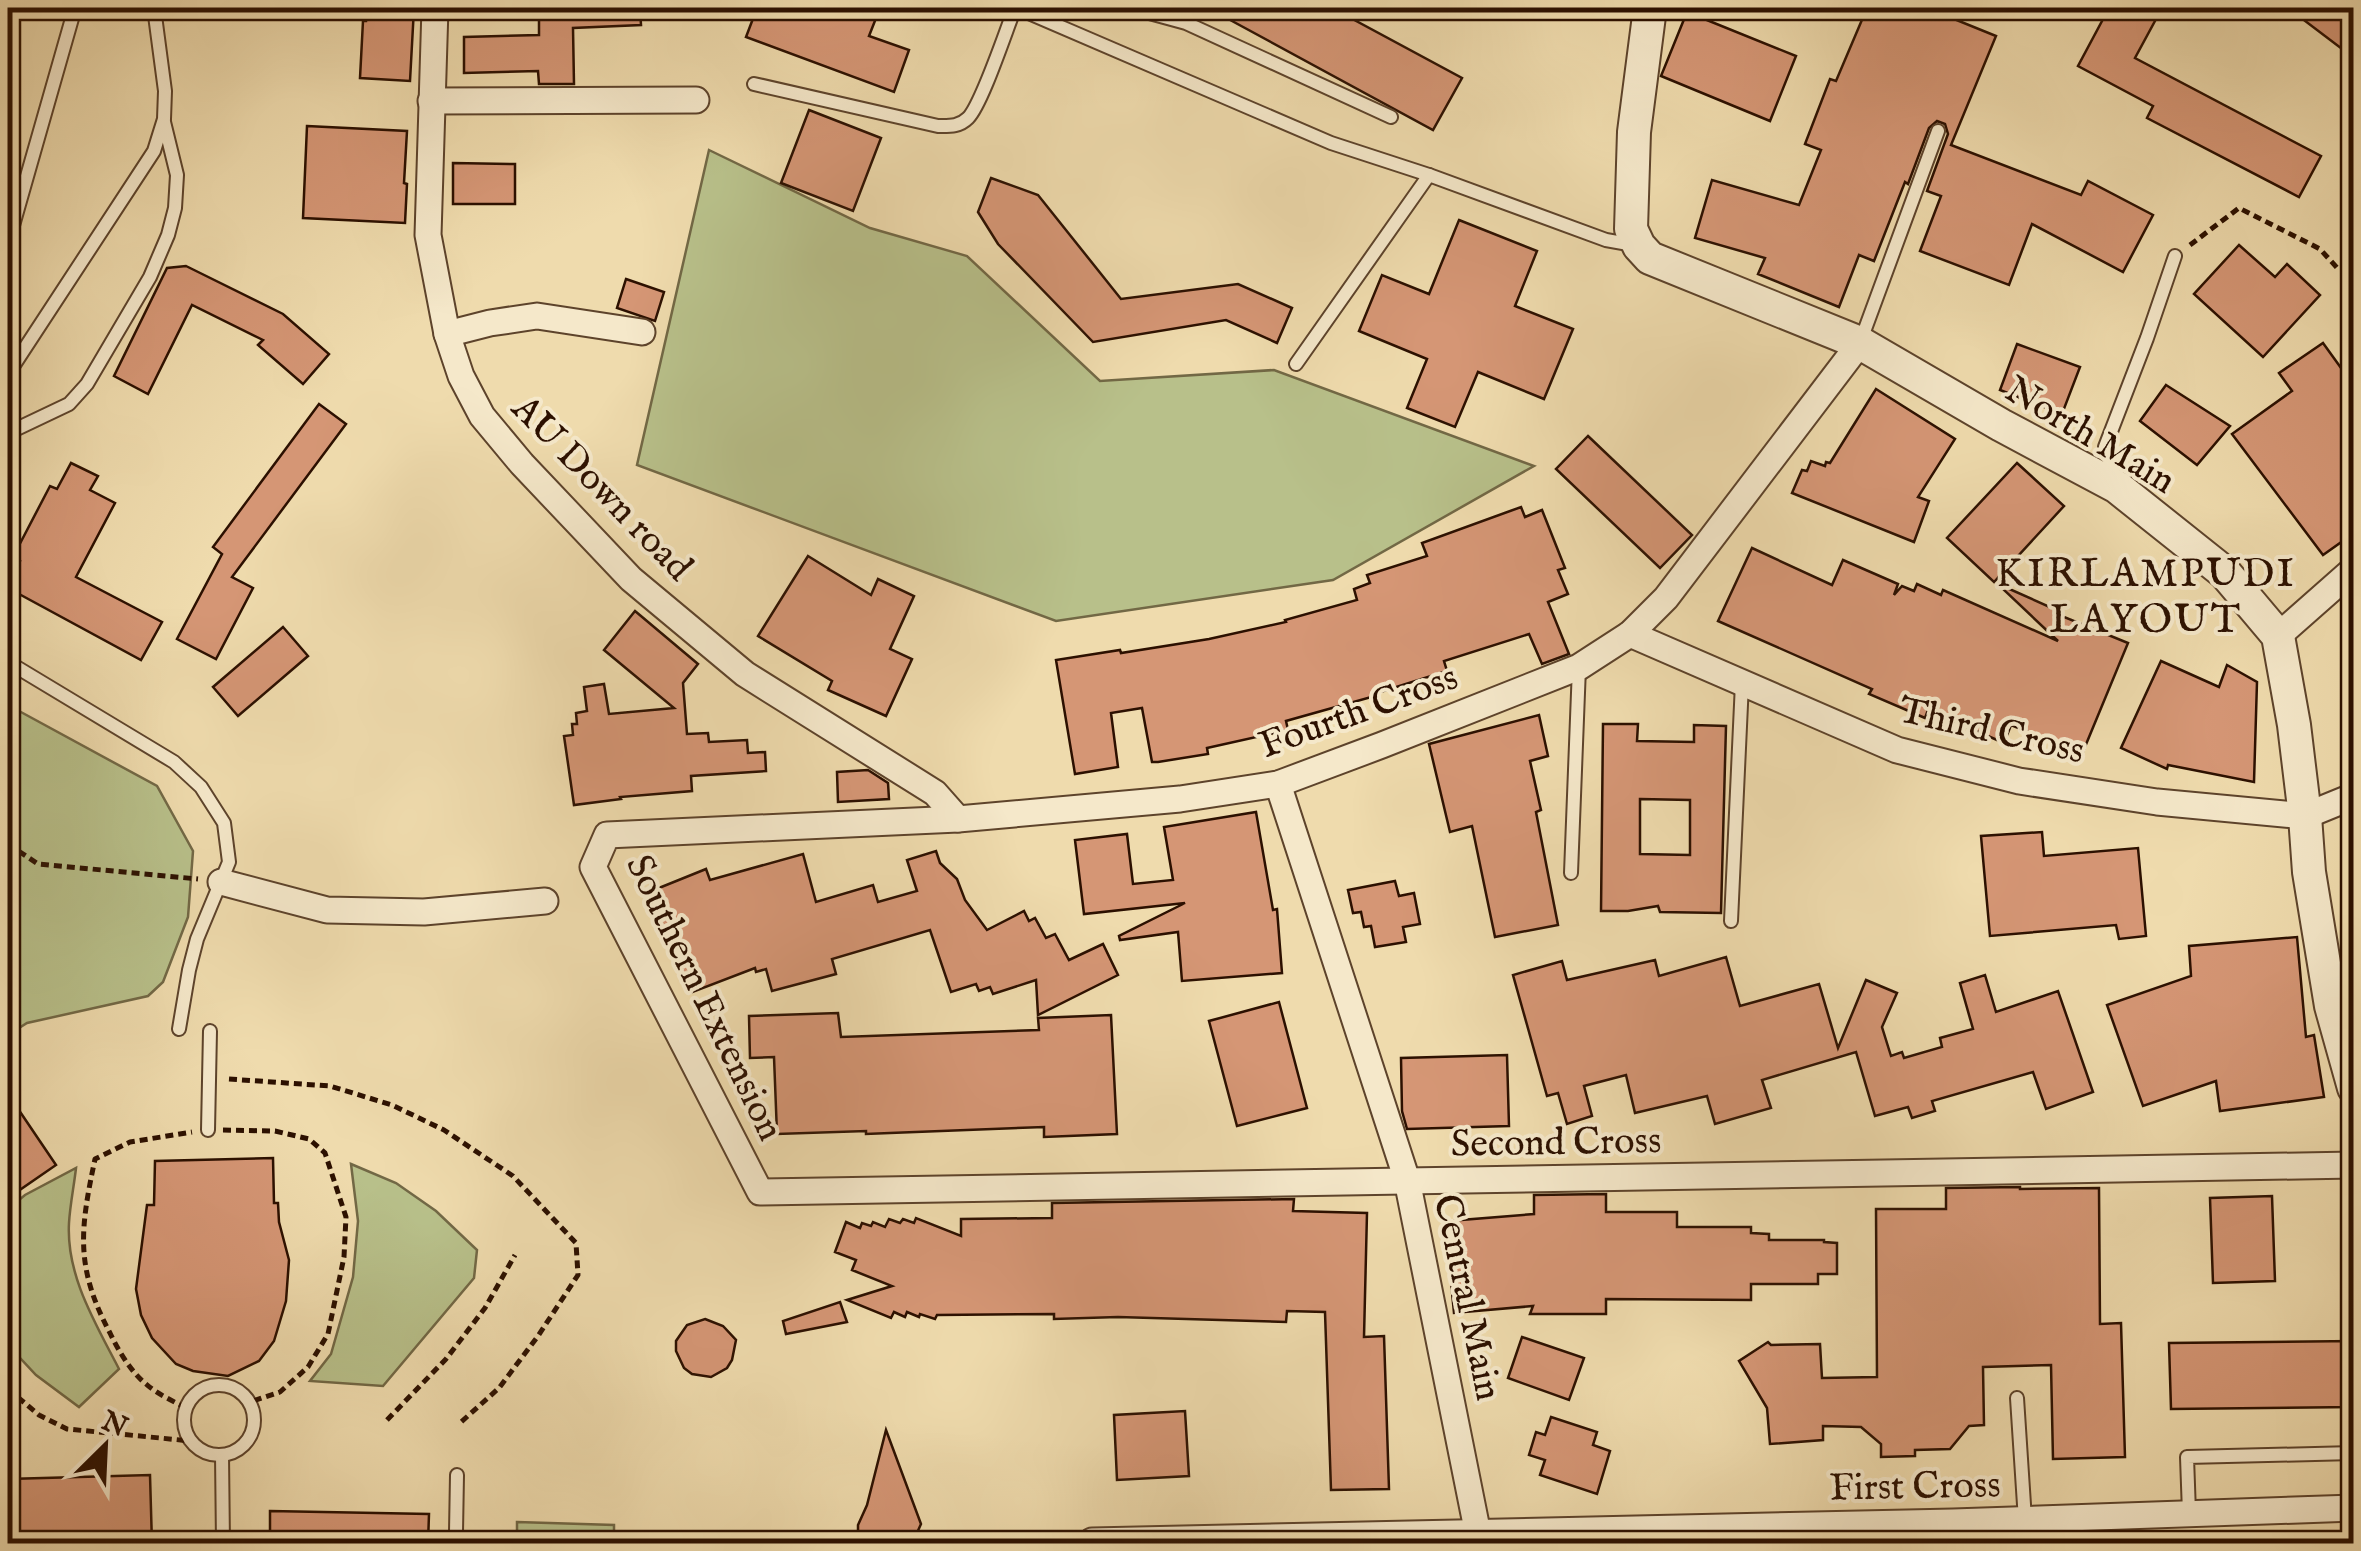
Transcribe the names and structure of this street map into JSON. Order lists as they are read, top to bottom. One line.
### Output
{"streets":{"street":["North Main","AU Down road","Fourth Cross","Third Cross","Southern Extension","Second Cross","Central Main","First Cross"]},"crossings":[["North Main","Fourth Cross"],["North Main","Third Cross"],["AU Down road","Fourth Cross"],["Fourth Cross","Third Cross"],["Fourth Cross","Southern Extension"],["Fourth Cross","Central Main"],["Southern Extension","Second Cross"],["Second Cross","Central Main"],["Central Main","First Cross"]],"districts":["KIRLAMPUDI LAYOUT"],"north":"top right"}
